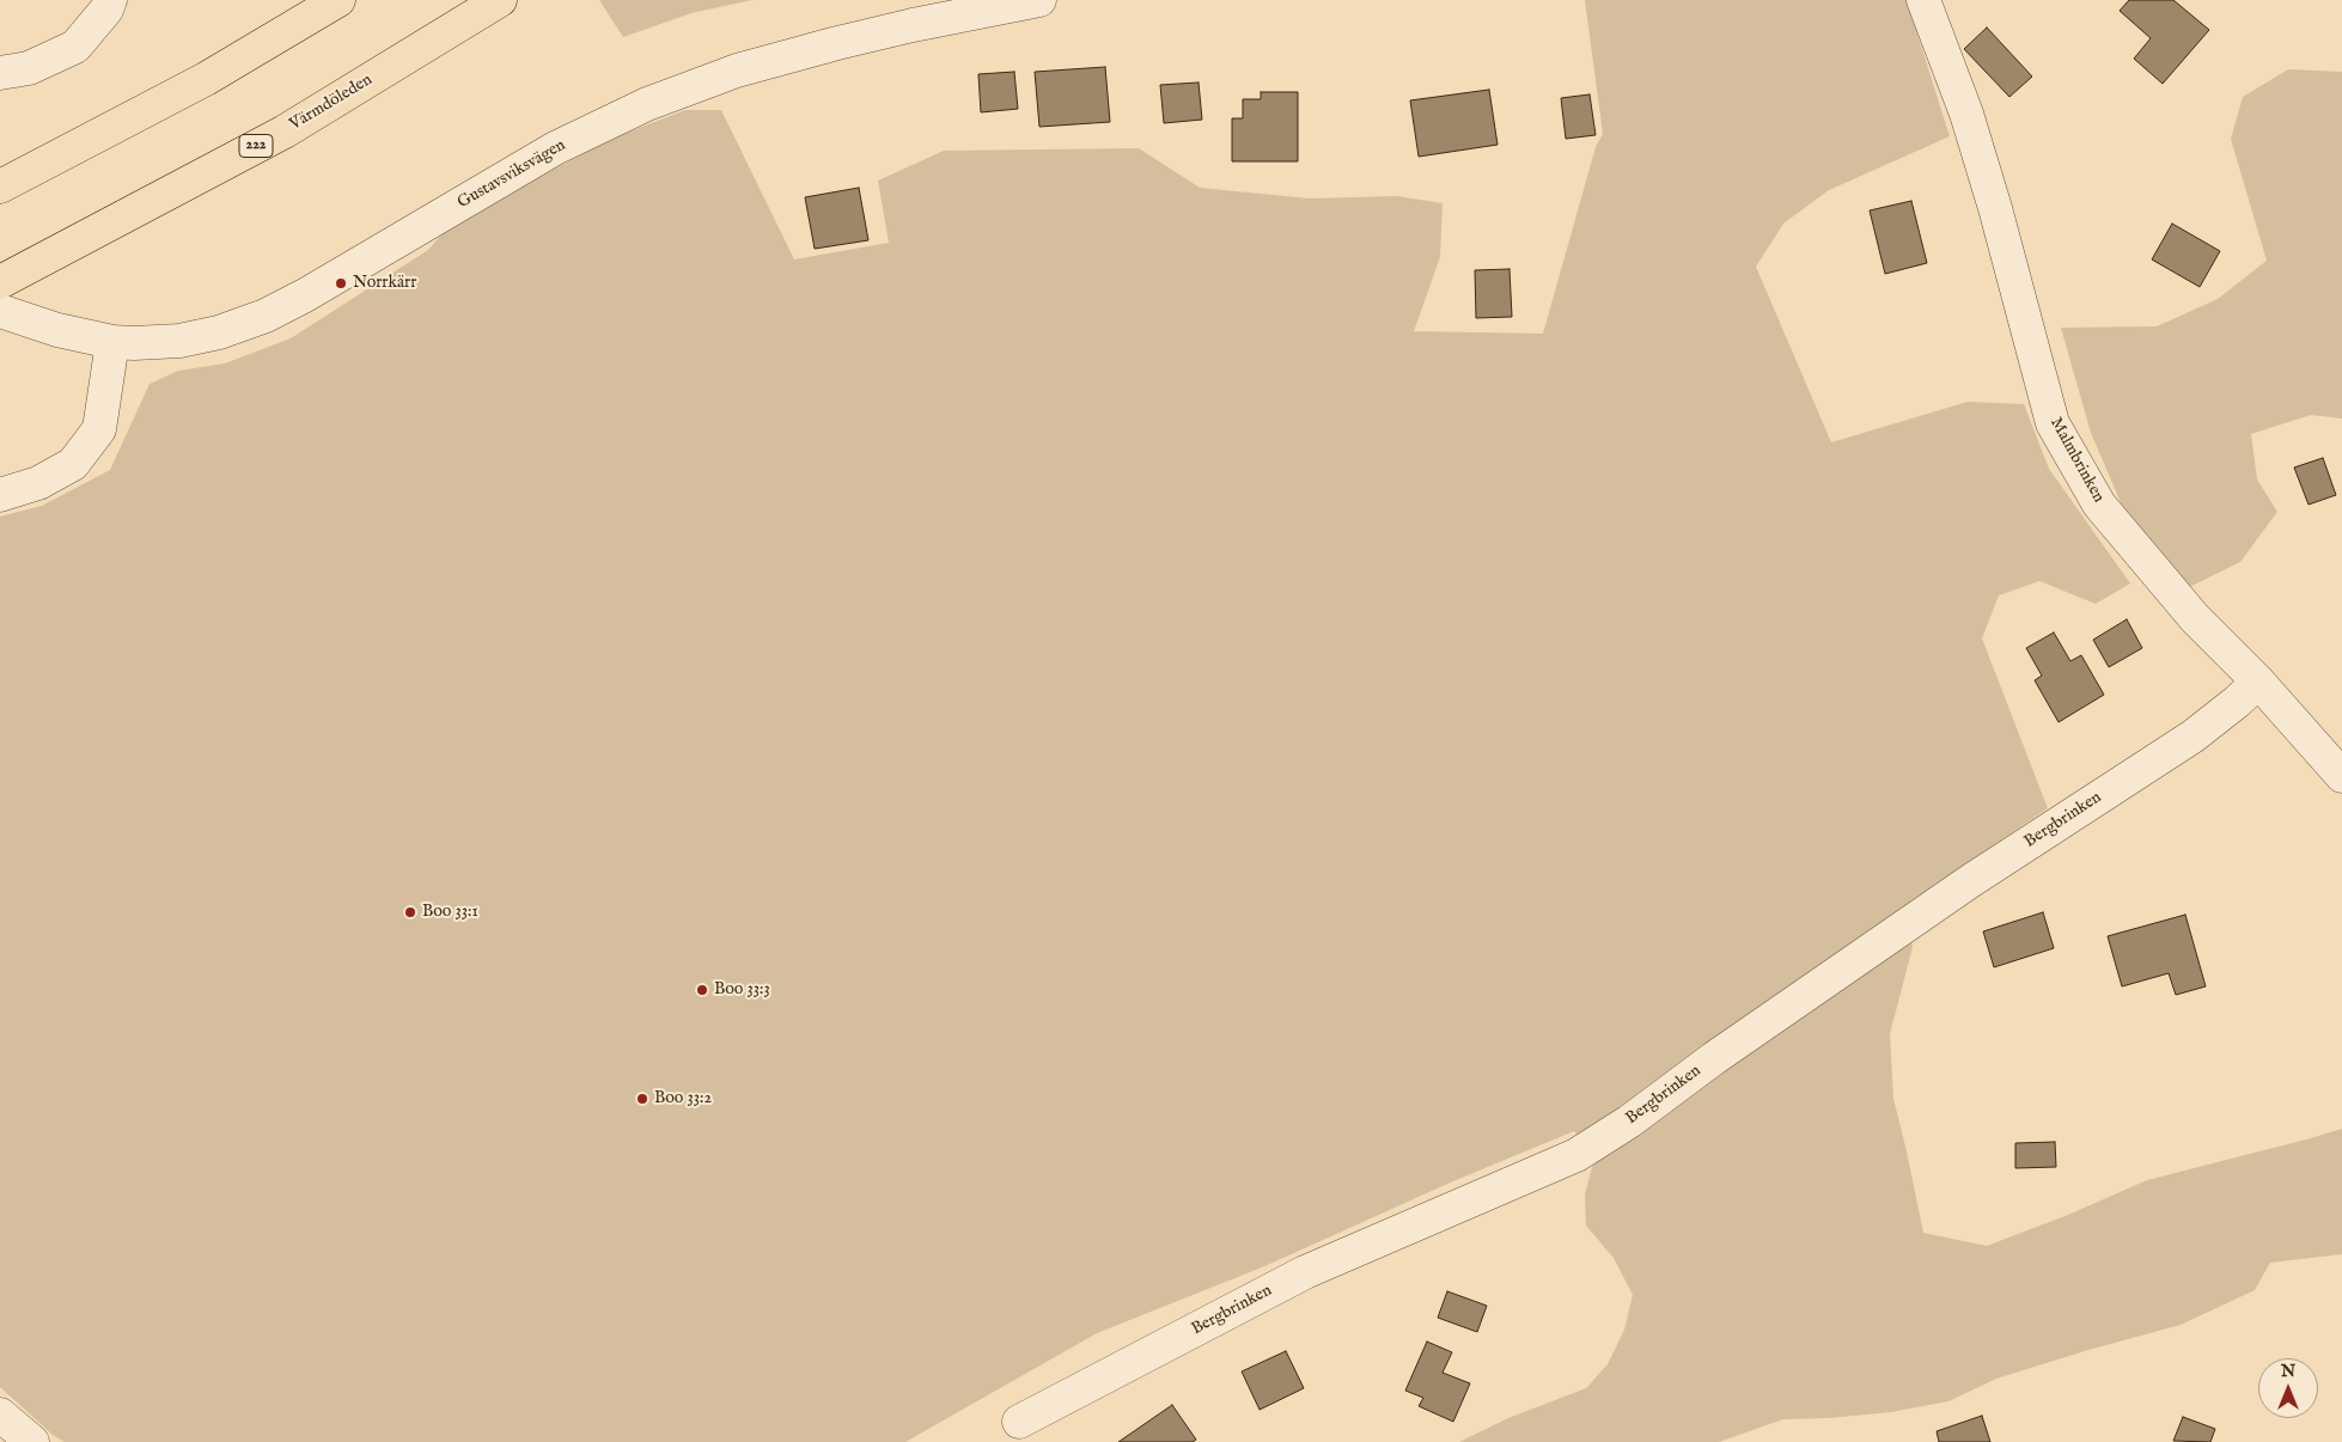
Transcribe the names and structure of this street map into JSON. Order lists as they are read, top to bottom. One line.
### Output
{"streets":{"highway":["Värmdöleden","222"],"street":["Gustavsviksvägen","Malmbrinken","Bergbrinken"]},"crossings":[["Värmdöleden","Gustavsviksvägen"],["Malmbrinken","Bergbrinken"]],"places":["Norrkärr","Boo 33:1","Boo 33:3","Boo 33:2"],"north":"top"}
